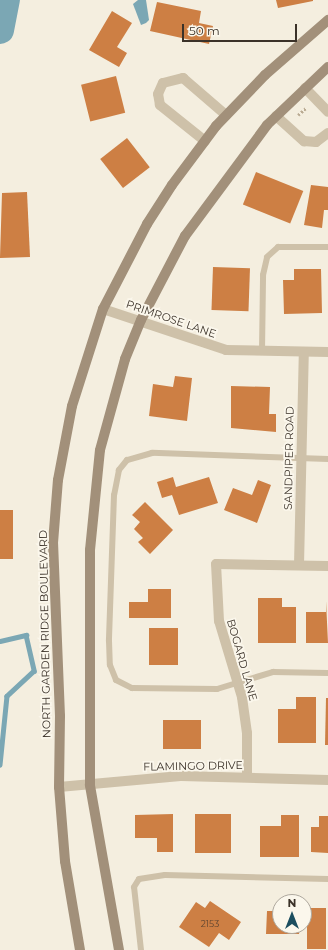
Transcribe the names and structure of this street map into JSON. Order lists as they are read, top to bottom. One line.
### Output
{"streets":{"main road":["NORTH GARDEN RIDGE BOULEVARD"],"street":["PRIMROSE LANE","SANDPIPER ROAD","BOGARD LANE","FLAMINGO DRIVE"]},"crossings":[["PRIMROSE LANE","SANDPIPER ROAD"],["PRIMROSE LANE","NORTH GARDEN RIDGE BOULEVARD"],["SANDPIPER ROAD","BOGARD LANE"],["NORTH GARDEN RIDGE BOULEVARD","FLAMINGO DRIVE"],["BOGARD LANE","FLAMINGO DRIVE"]],"house_numbers":["2153"],"scale_bar":"50 m","north":"top"}
